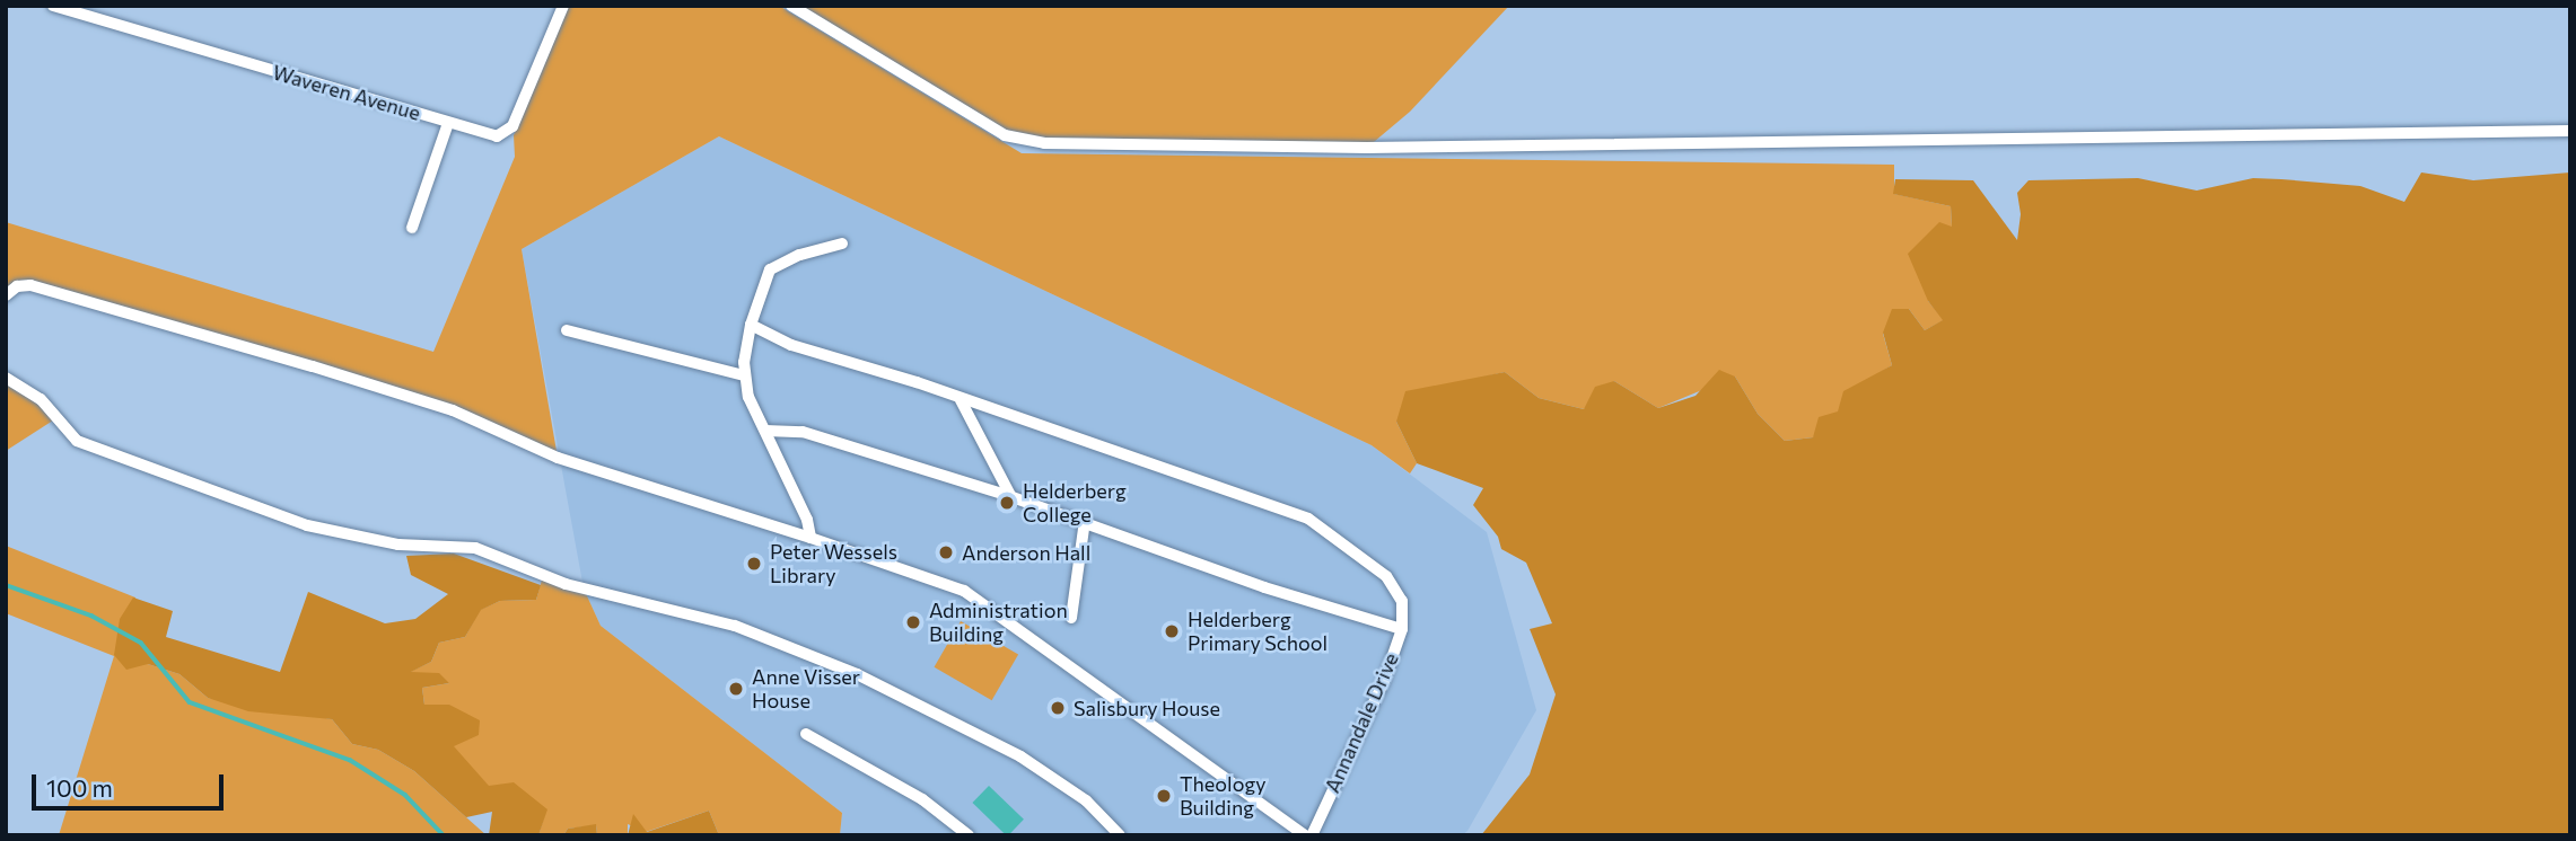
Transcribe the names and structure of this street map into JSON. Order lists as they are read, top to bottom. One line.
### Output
{"streets":{"street":["Waveren Avenue","Annandale Drive"]},"places":["Helderberg College","Anderson Hall","Peter Wessels Library","Administration Building","Helderberg Primary School","Anne Visser House","Salisbury House","Theology Building"],"scale_bar":"100 m"}
